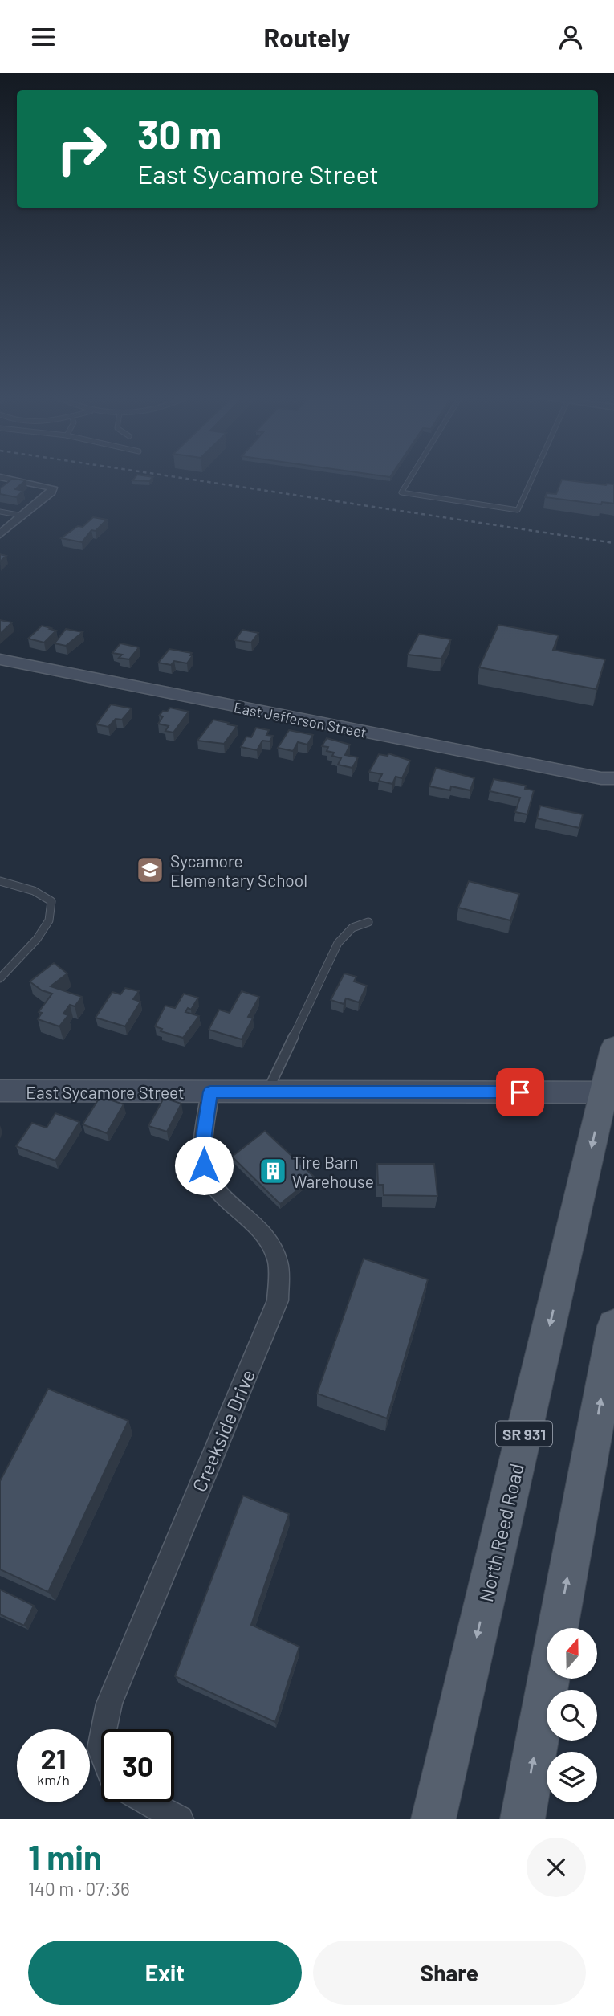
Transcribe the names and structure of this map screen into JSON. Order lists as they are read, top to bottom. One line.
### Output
{"streets":{"main road":["SR 931","North Reed Road"],"street":["East Jefferson Street","East Sycamore Street","Creekside Drive"]},"crossings":[["East Sycamore Street","Creekside Drive"],["East Sycamore Street","North Reed Road"]],"places":{"school or university":["Sycamore Elementary School"],"building":["Tire Barn Warehouse"]},"north":"top","page":{"header":"Routely","turn":["30 m","East Sycamore Street"],"speed":"21 km/h","limit":"30","heading":["1 min","140 m · 07:36"],"buttons":["Exit","Share"]}}
